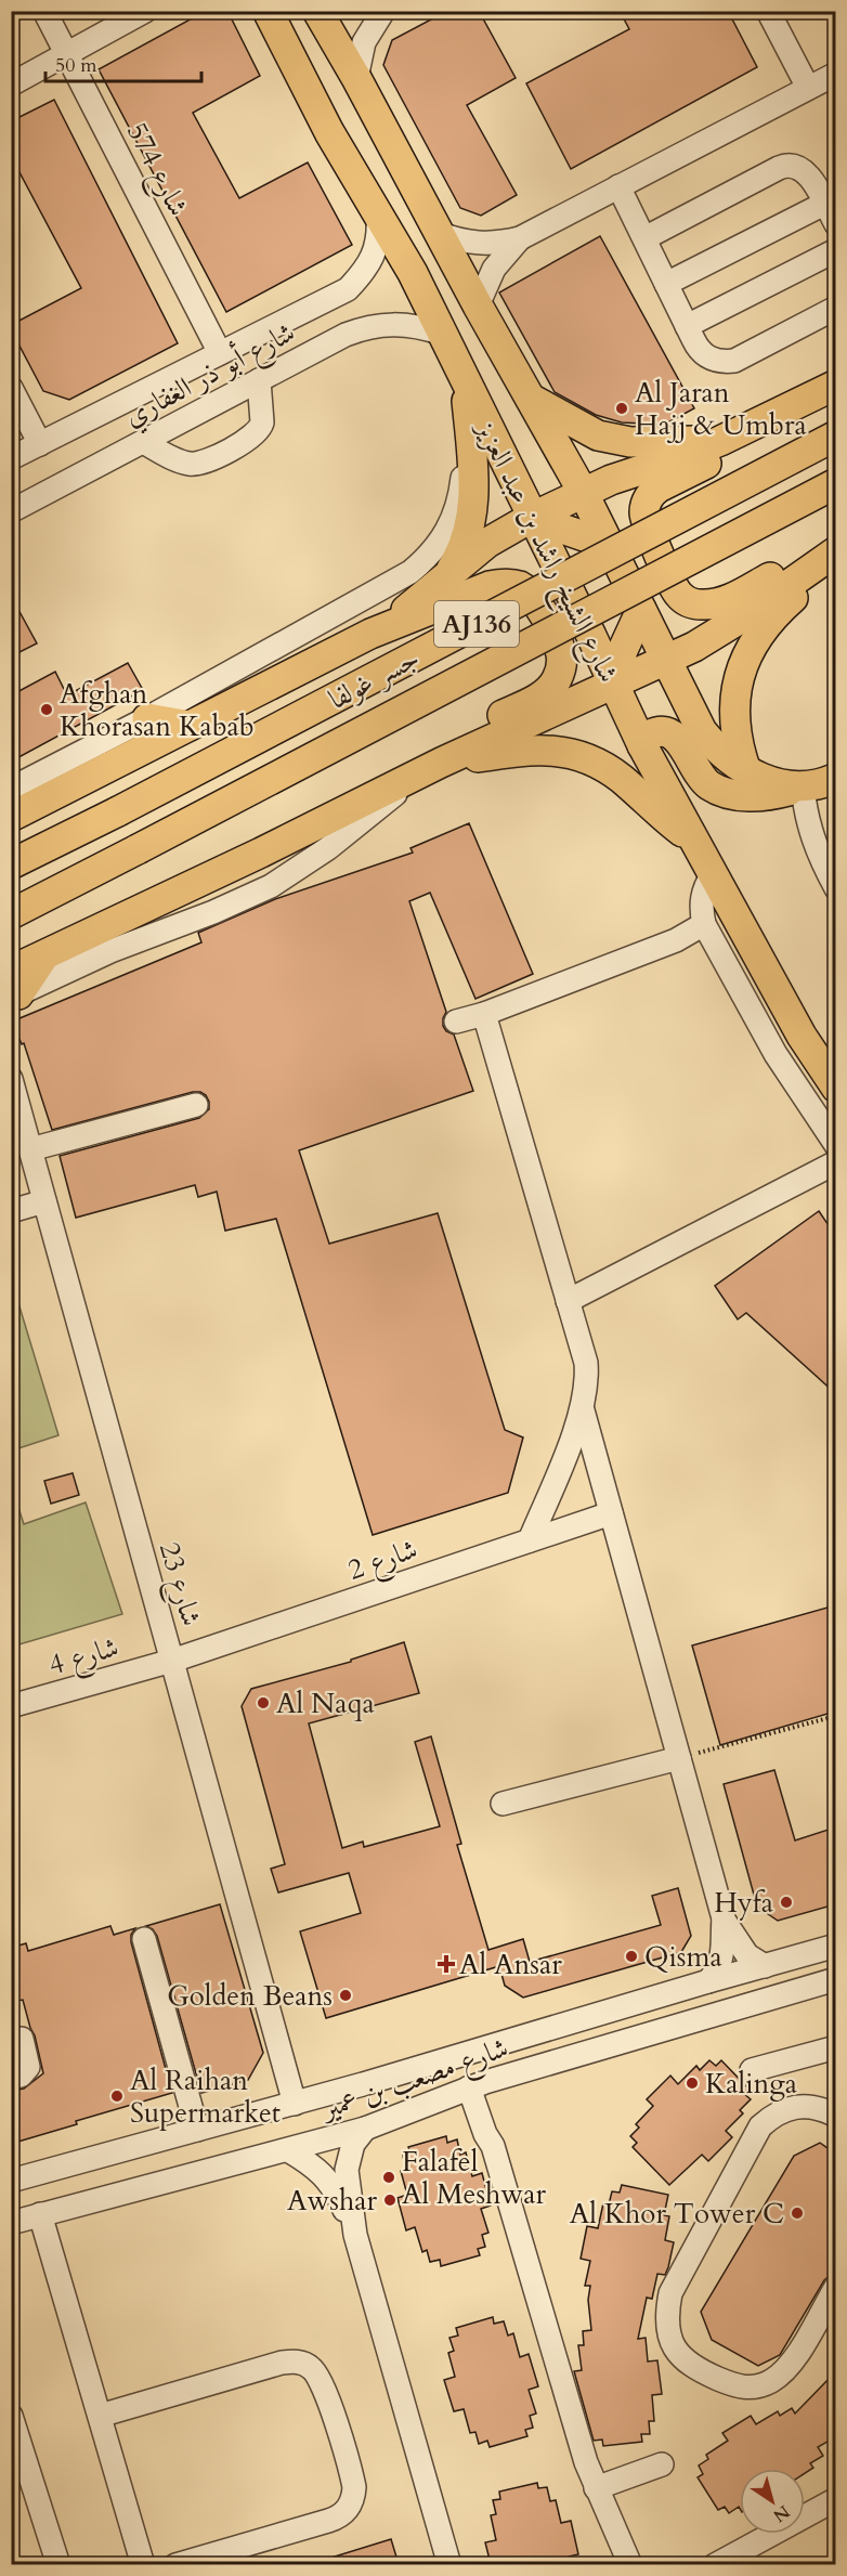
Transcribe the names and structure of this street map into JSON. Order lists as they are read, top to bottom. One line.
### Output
{"streets":{"main road":["شارع الشيخ راشد بن عبد العزيز","AJ136","جسر غولفا"],"street":["شارع 574","شارع أبو ذر الغفاري","شارع 2","شارع 23","شارع 4","شارع مصعب بن عمير"]},"crossings":[["شارع 574","شارع أبو ذر الغفاري"],["شارع أبو ذر الغفاري","شارع الشيخ راشد بن عبد العزيز"],["شارع 2","شارع 23"],["شارع 2","شارع 4"],["شارع 23","شارع 4"],["شارع 23","شارع مصعب بن عمير"]],"places":{"other":["Al Jaran Hajj & Umbra","Afghan Khorasan Kabab","Al Naqa","Hyfa","Qisma","Golden Beans","Kalinga","Al Raihan Supermarket","Falafel Al Meshwar","Awshar","Al Khor Tower C"],"health":["Al Ansar"]},"scale_bar":"50 m","north":"bottom right"}
